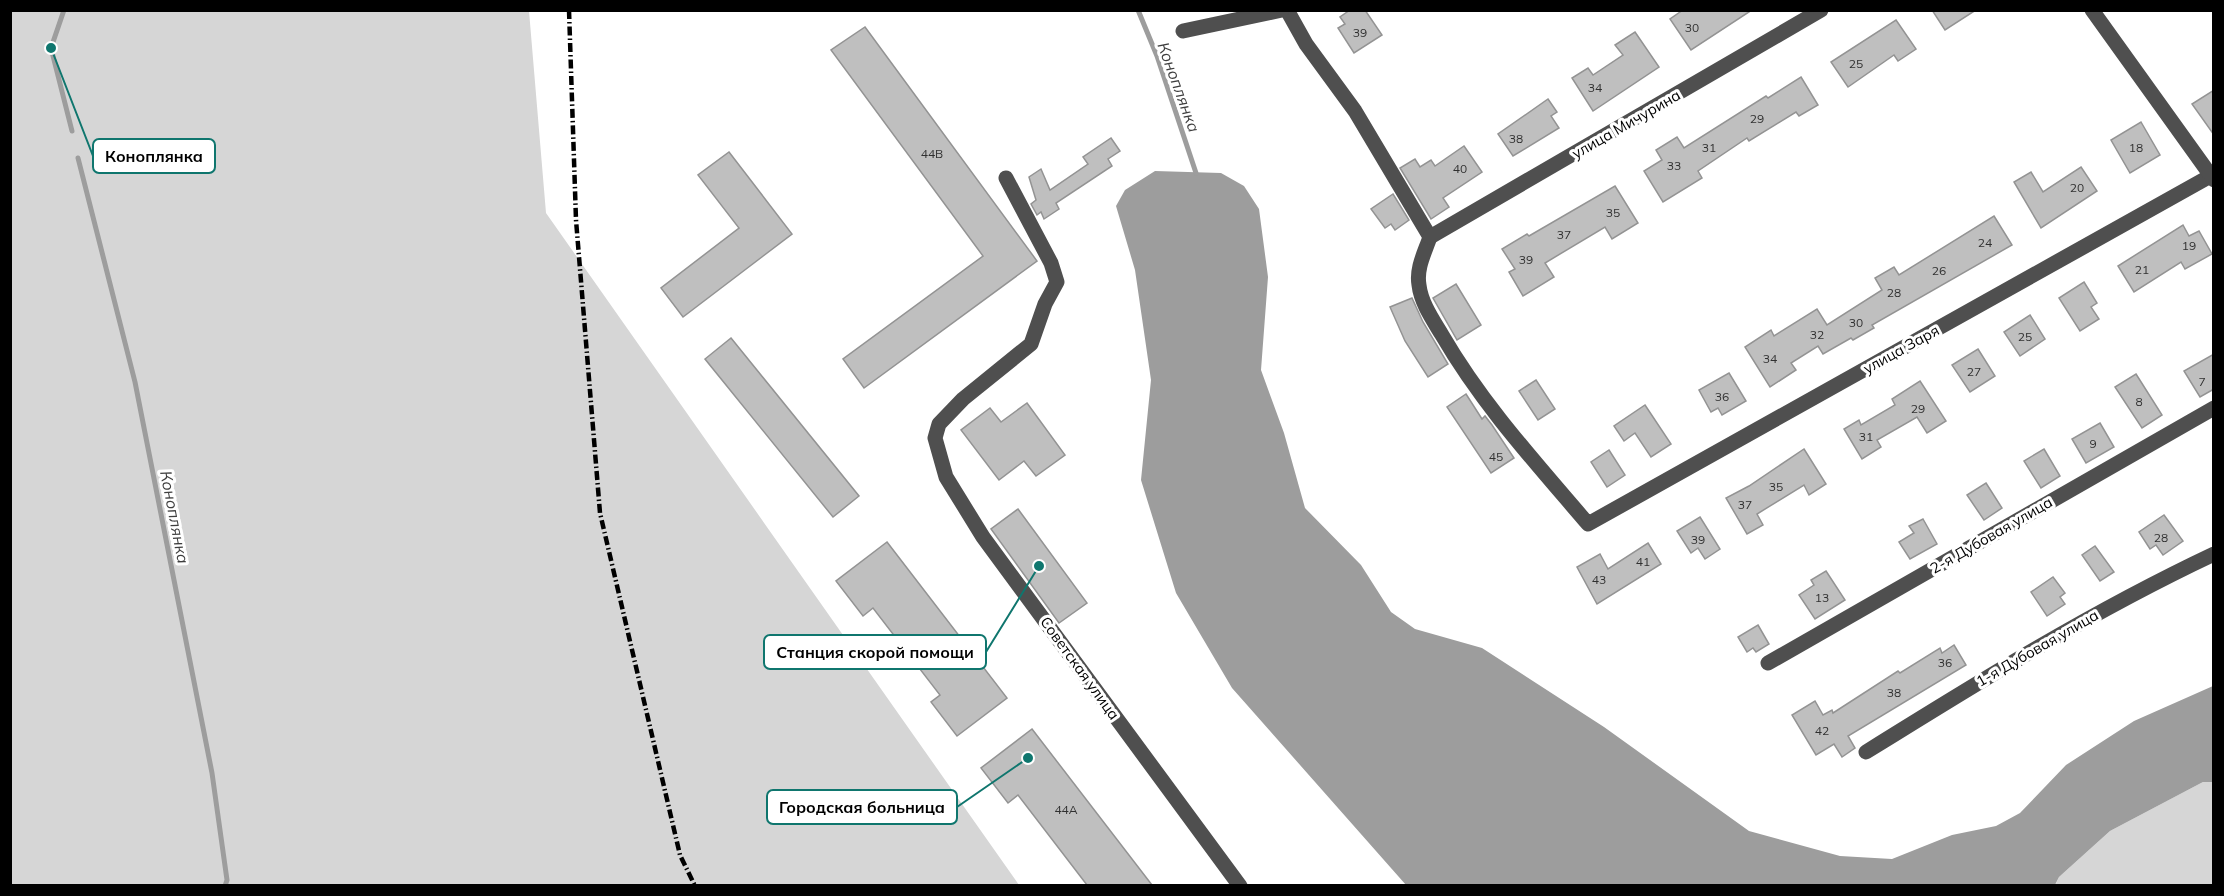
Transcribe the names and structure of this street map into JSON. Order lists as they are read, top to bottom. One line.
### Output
{"streets":{"street":["улица Мичурина","улица Заря","2-я Дубовая улица","1-я Дубовая улица","Советская улица"]},"crossings":[["улица Мичурина","улица Заря"]],"water":["Коноплянка"],"places":["Коноплянка","Станция скорой помощи","Городская больница"],"house_numbers":["30","39","25","34","29","38","31","18","44В","33","40","20","35","37","24","19","39","21","26","28","30","32","25","34","27","7","36","8","29","31","9","45","35","37","28","39","41","43","13","36","38","42","44А"]}
